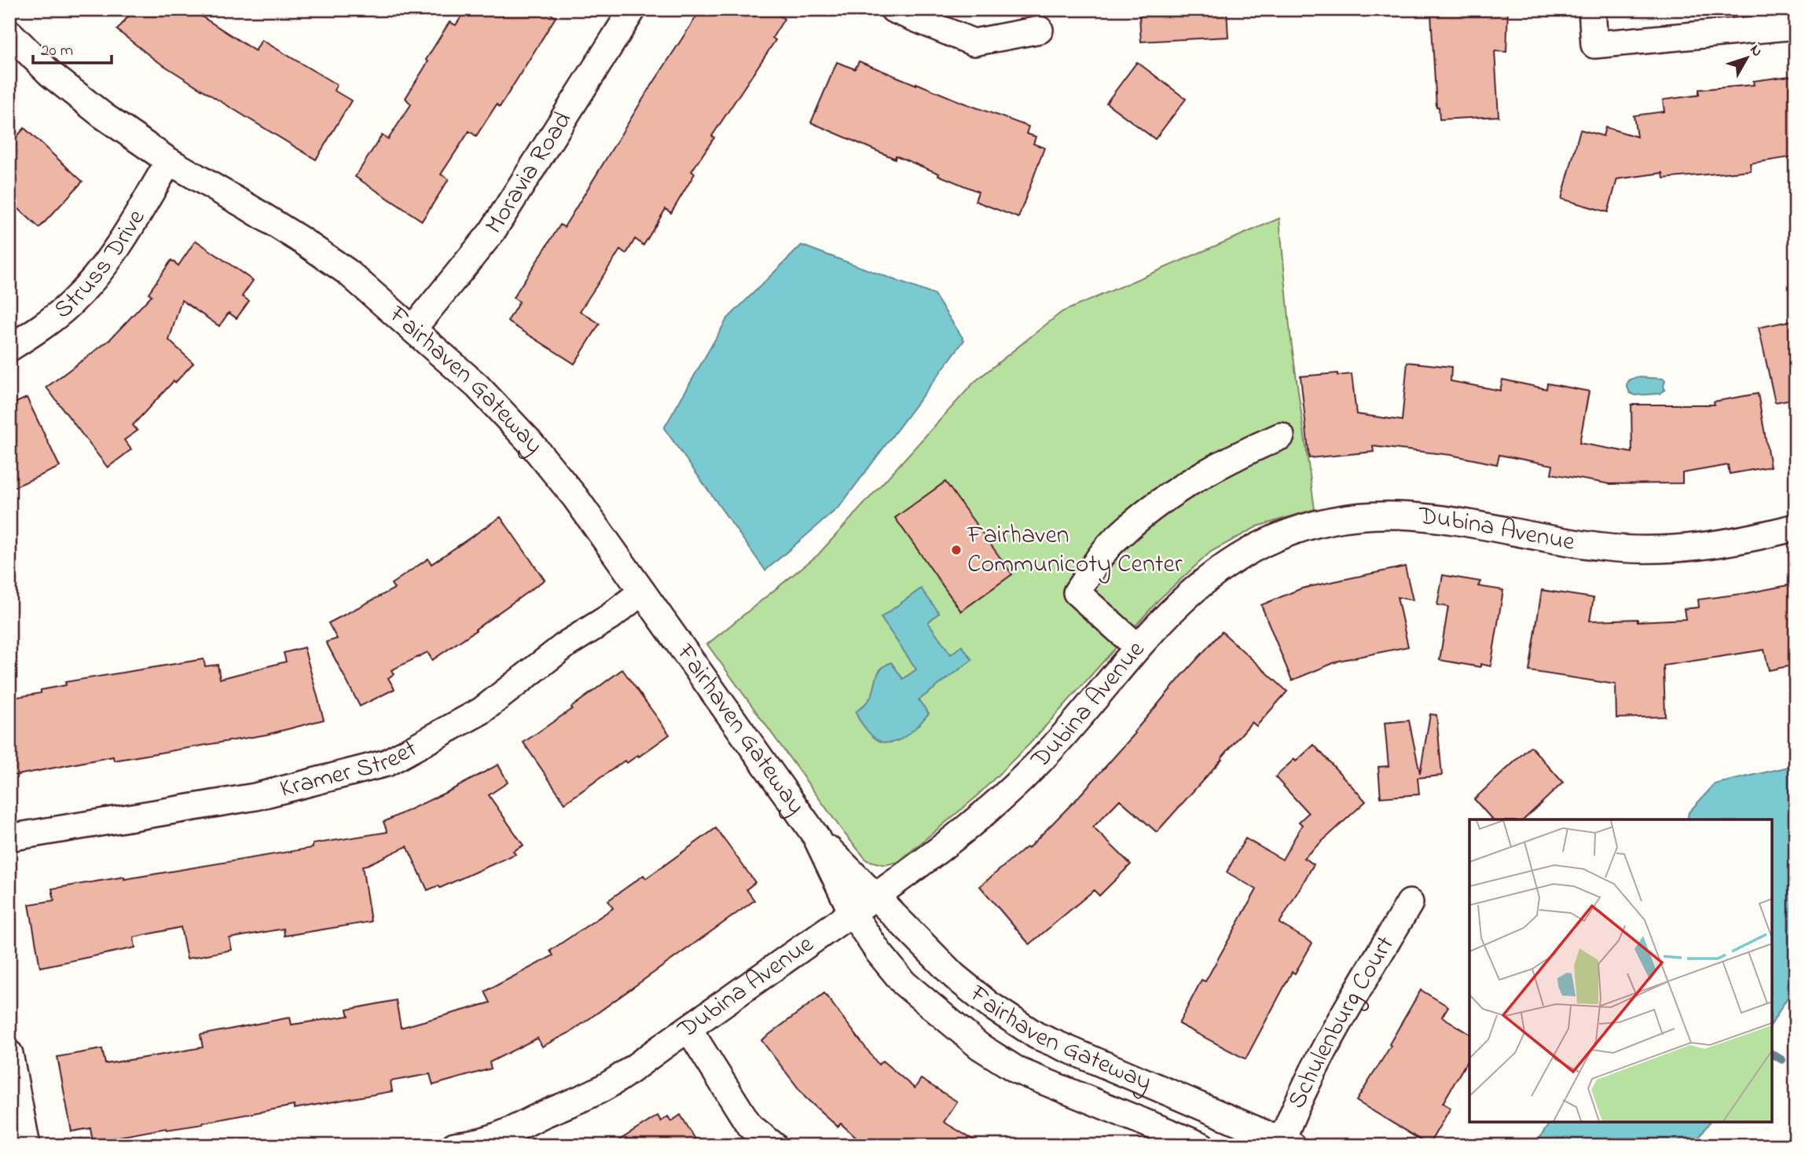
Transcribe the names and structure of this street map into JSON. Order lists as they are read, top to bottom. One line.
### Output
{"streets":{"street":["Moravia Road","Struss Drive","Fairhaven Gateway","Dubina Avenue","Kramer Street","Schulenburg Court"]},"crossings":[["Moravia Road","Fairhaven Gateway"],["Struss Drive","Fairhaven Gateway"],["Fairhaven Gateway","Dubina Avenue"],["Fairhaven Gateway","Kramer Street"],["Fairhaven Gateway","Schulenburg Court"]],"places":["Fairhaven Communicoty Center"],"scale_bar":"20 m","north":"top right"}
